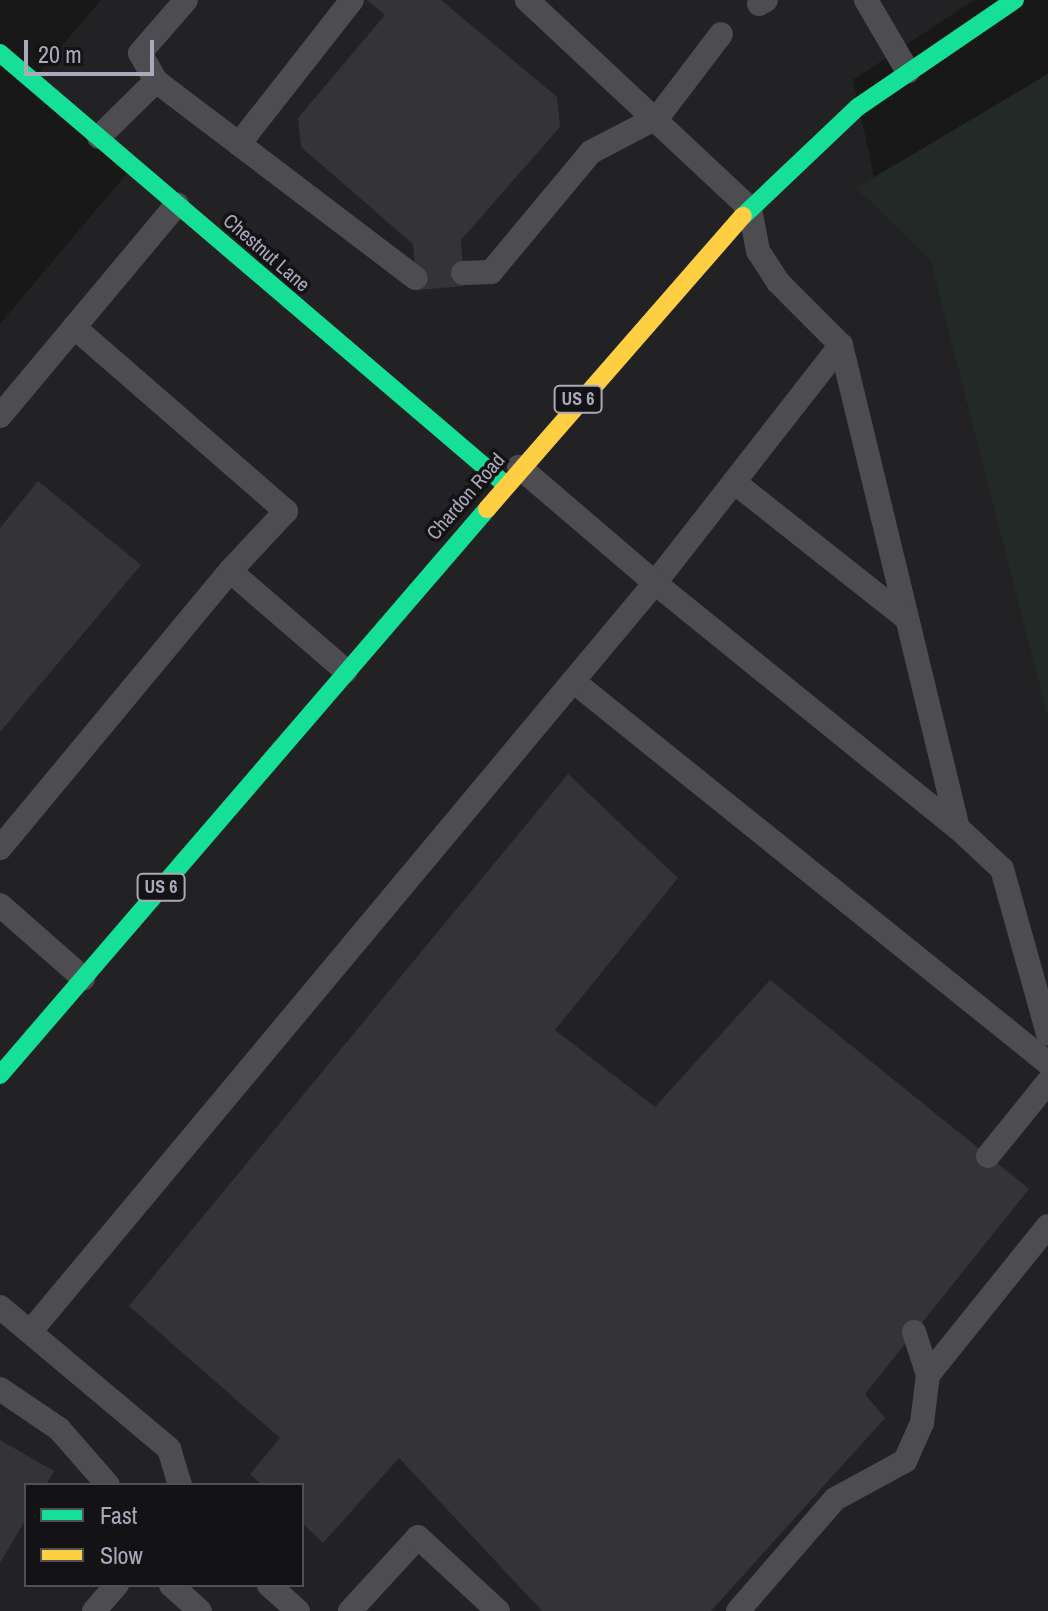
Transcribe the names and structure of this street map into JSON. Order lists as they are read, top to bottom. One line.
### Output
{"streets":{"main road":["Chestnut Lane","US 6","Chardon Road"]},"crossings":[["Chestnut Lane","Chardon Road"]],"legend":["Fast","Slow"],"scale_bar":"20 m"}
